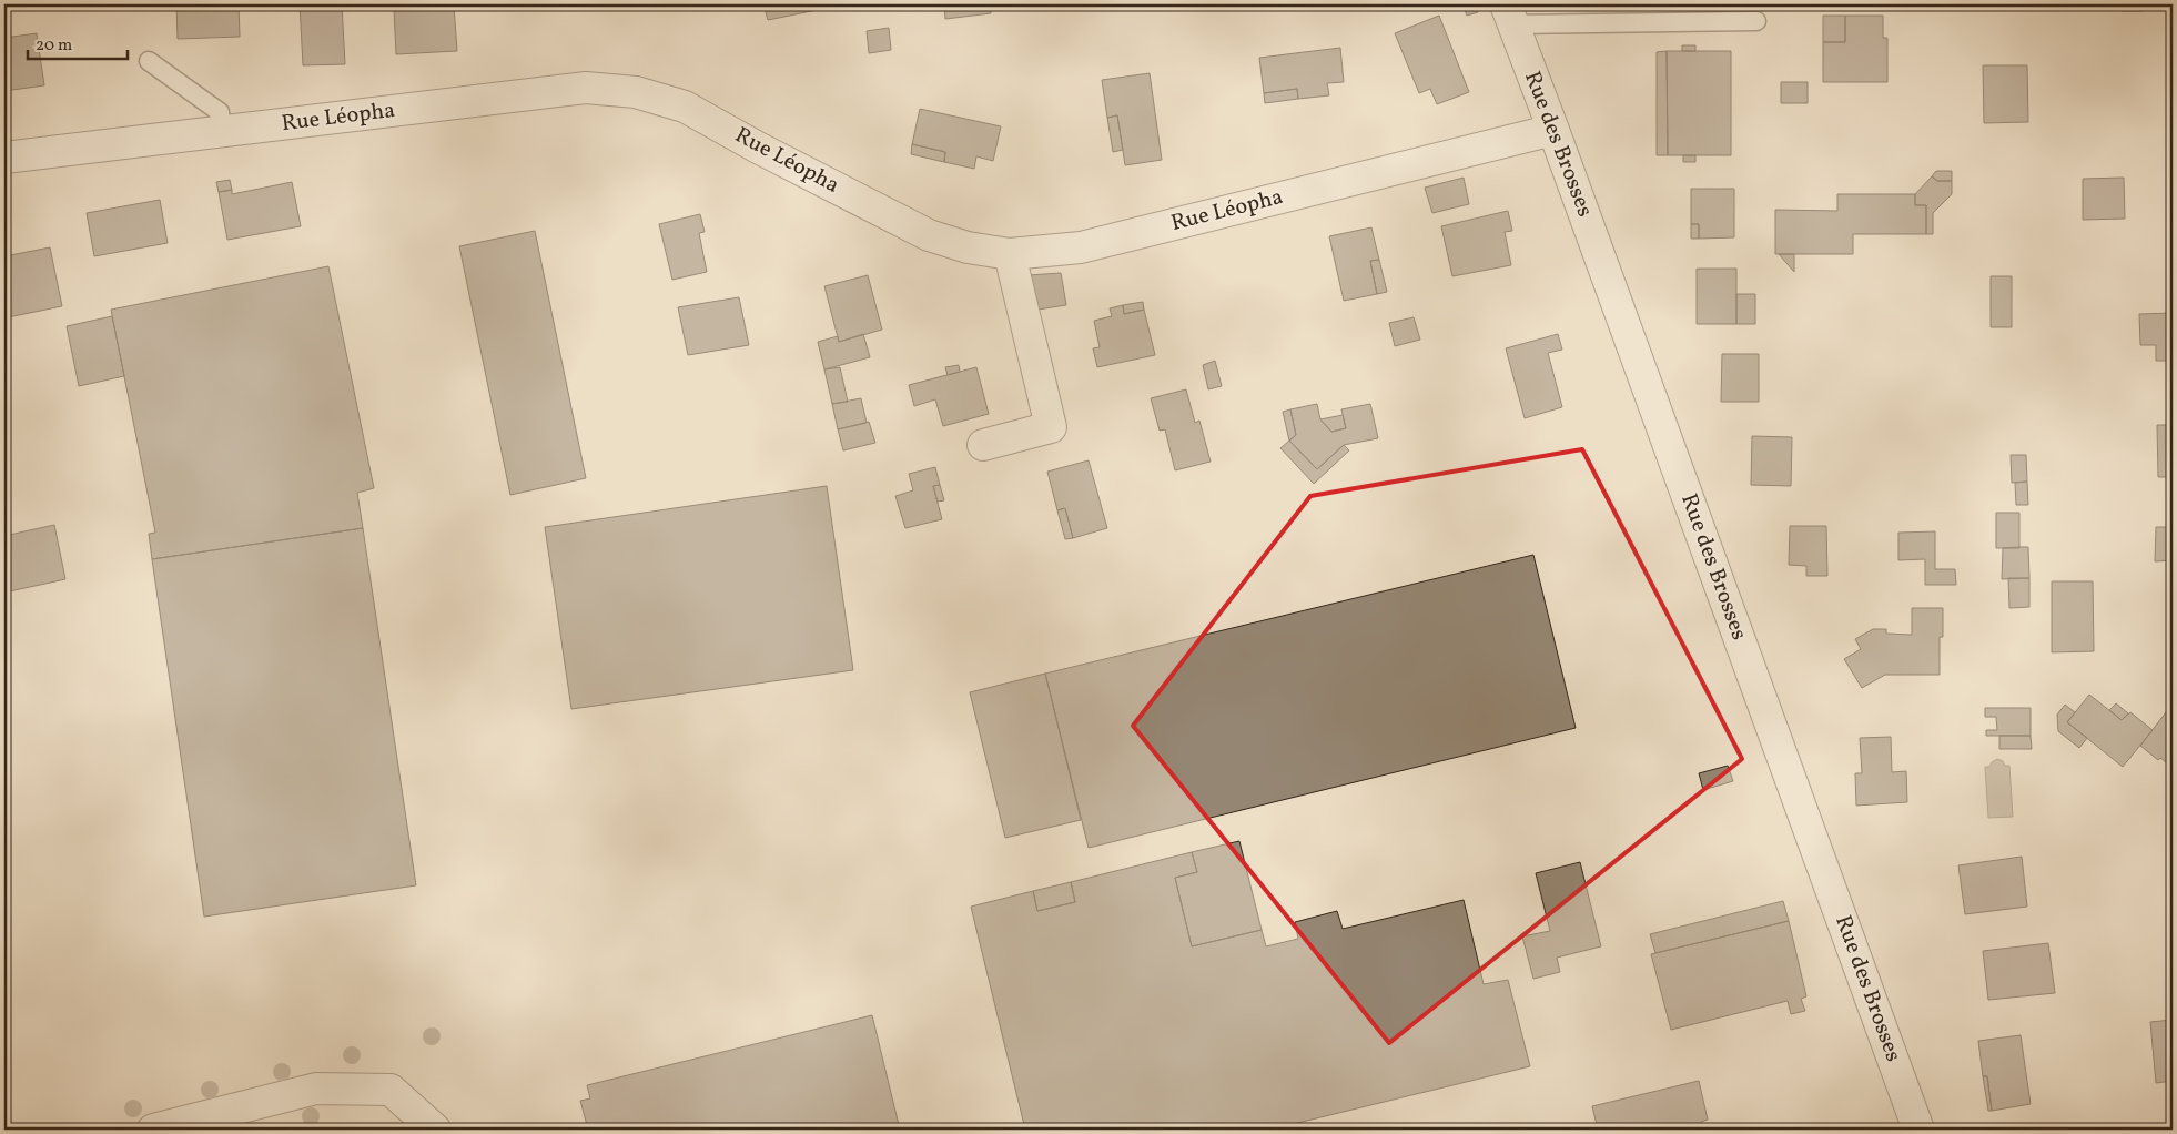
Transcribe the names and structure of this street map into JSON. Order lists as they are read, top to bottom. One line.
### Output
{"streets":{"street":["Rue Léopha","Rue des Brosses"]},"crossings":[["Rue Léopha","Rue des Brosses"]],"scale_bar":"20 m"}
